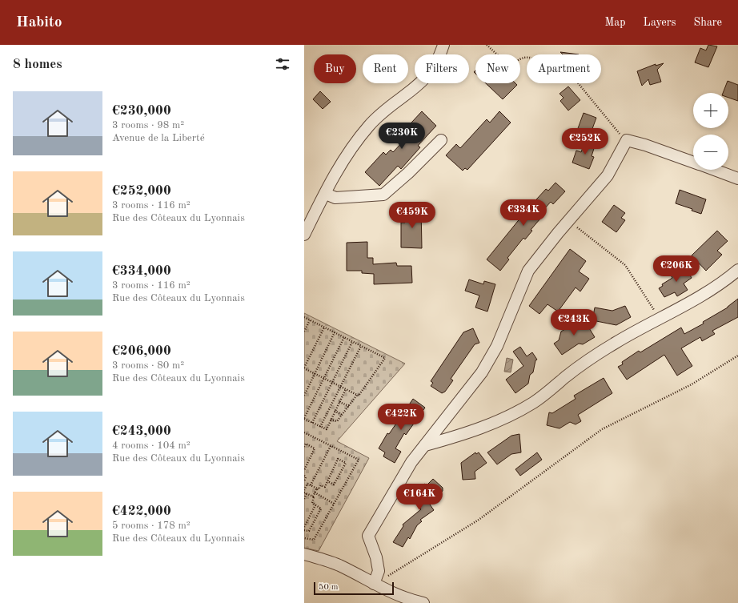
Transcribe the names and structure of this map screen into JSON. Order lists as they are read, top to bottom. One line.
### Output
{"scale_bar":"50 m","page":{"header":"Habito","nav":["Map","Layers","Share"],"heading":"8 homes","chip":["Buy","Rent","Filters","New","Apartment"],"list":[{"name":"€230,000","note":"3 rooms · 98 m² · Avenue de la Liberté"},{"name":"€252,000","note":"3 rooms · 116 m² · Rue des Côteaux du Lyonnais"},{"name":"€334,000","note":"3 rooms · 116 m² · Rue des Côteaux du Lyonnais"},{"name":"€206,000","note":"3 rooms · 80 m² · Rue des Côteaux du Lyonnais"},{"name":"€243,000","note":"4 rooms · 104 m² · Rue des Côteaux du Lyonnais"},{"name":"€422,000","note":"5 rooms · 178 m² · Rue des Côteaux du Lyonnais"}],"map_buttons":["+","−"],"price":["€230K","€252K","€334K","€459K","€206K","€243K","€422K","€164K"],"scale":"50 m"}}
